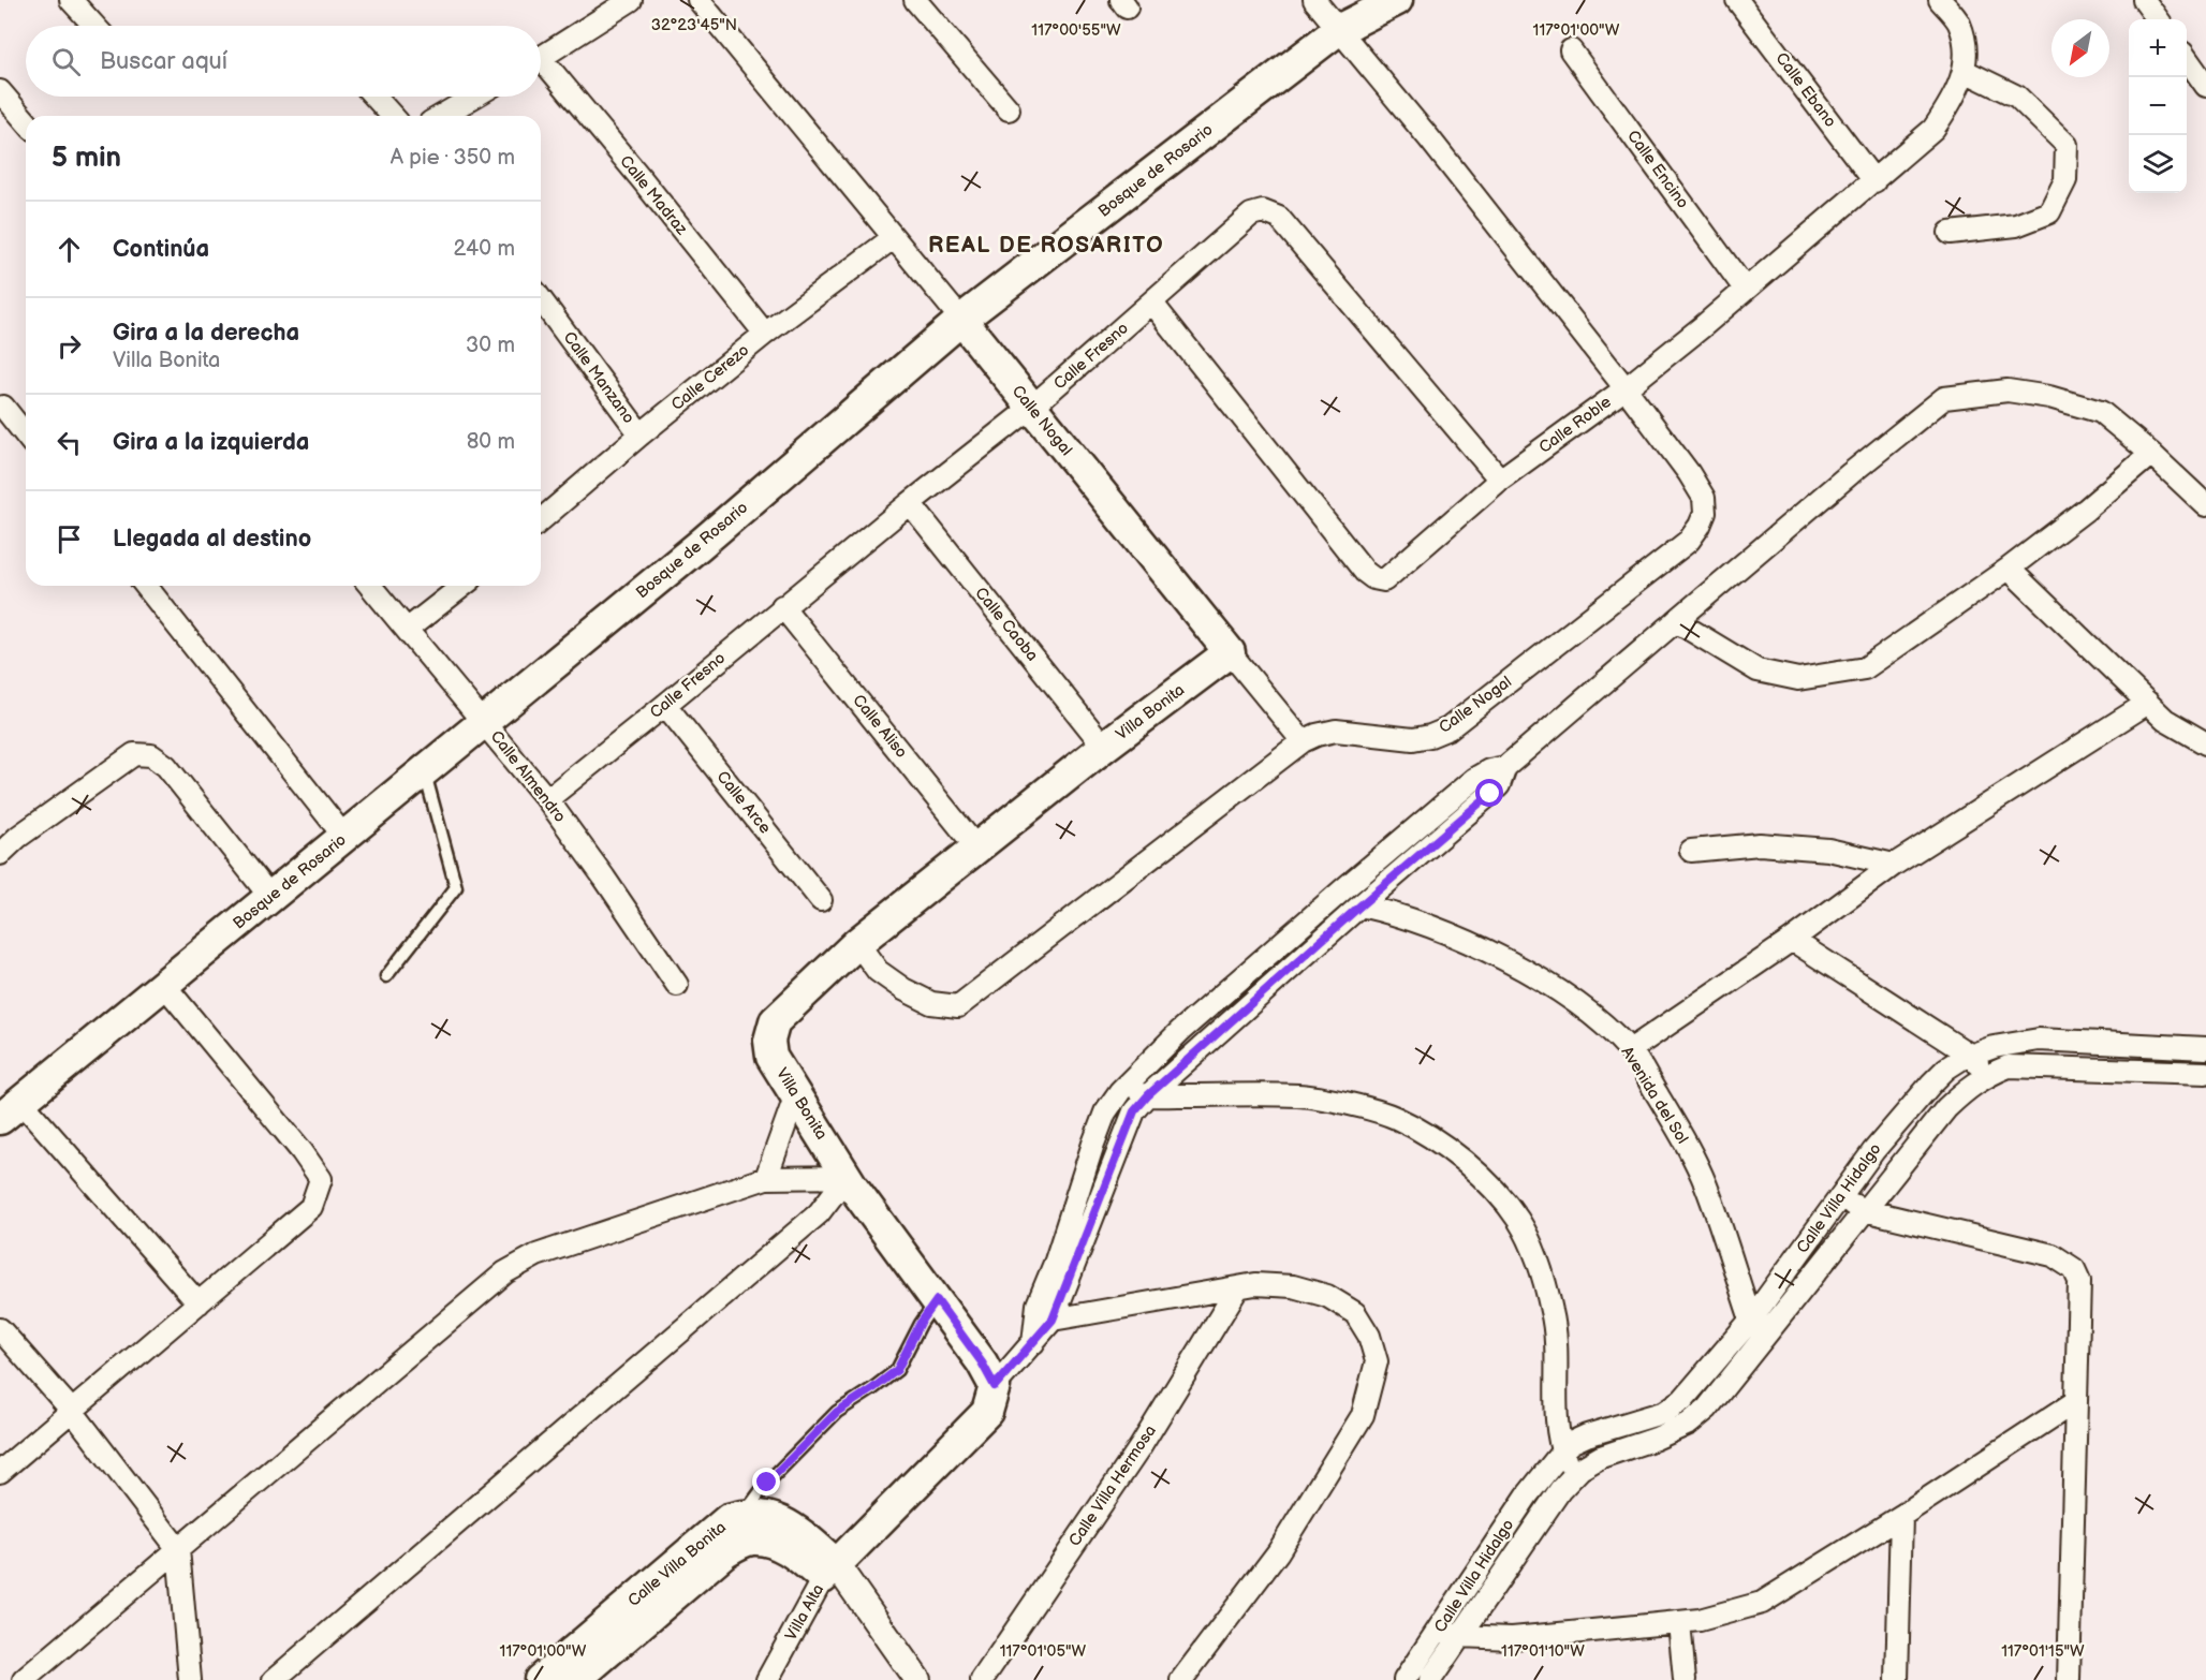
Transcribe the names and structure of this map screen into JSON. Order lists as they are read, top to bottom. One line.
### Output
{"streets":{"main road":["Bosque de Rosario","Calle Nogal","Villa Bonita","Calle Villa Bonita"],"street":["Calle Ebano","Calle Encino","Calle Madraz","Calle Fresno","Calle Manzano","Calle Cerezo","Calle Roble","Calle Caoba","Calle Aliso","Calle Almendro","Calle Arce","Avenida del Sol","Calle Villa Hidalgo","Calle Villa Hermosa","Villa Alta"]},"crossings":[["Calle Ebano","Calle Roble"],["Calle Encino","Calle Roble"],["Bosque de Rosario","Calle Nogal"],["Bosque de Rosario","Calle Almendro"],["Calle Madraz","Calle Cerezo"],["Calle Fresno","Calle Nogal"],["Calle Fresno","Calle Roble"],["Calle Fresno","Calle Caoba"],["Calle Fresno","Calle Aliso"],["Calle Fresno","Calle Almendro"],["Calle Fresno","Calle Arce"],["Calle Manzano","Calle Cerezo"],["Calle Cerezo","Calle Nogal"],["Calle Nogal","Calle Roble"],["Calle Nogal","Villa Bonita"],["Calle Caoba","Villa Bonita"],["Villa Bonita","Calle Aliso"],["Avenida del Sol","Calle Villa Hidalgo"],["Calle Villa Bonita","Villa Alta"]],"districts":["REAL DE ROSARITO"],"north":"bottom left","page":{"map_buttons":["+","−"],"search":"Buscar aquí","heading":["5 min","A pie · 350 m"],"list":[["Continúa","240 m"],["Gira a la derecha","Villa Bonita","30 m"],["Gira a la izquierda","80 m"],"Llegada al destino"]},"coordinates":["32°23'45\"N","117°00'55\"W","117°01'00\"W","117°01'05\"W","117°01'10\"W","117°01'15\"W"]}
